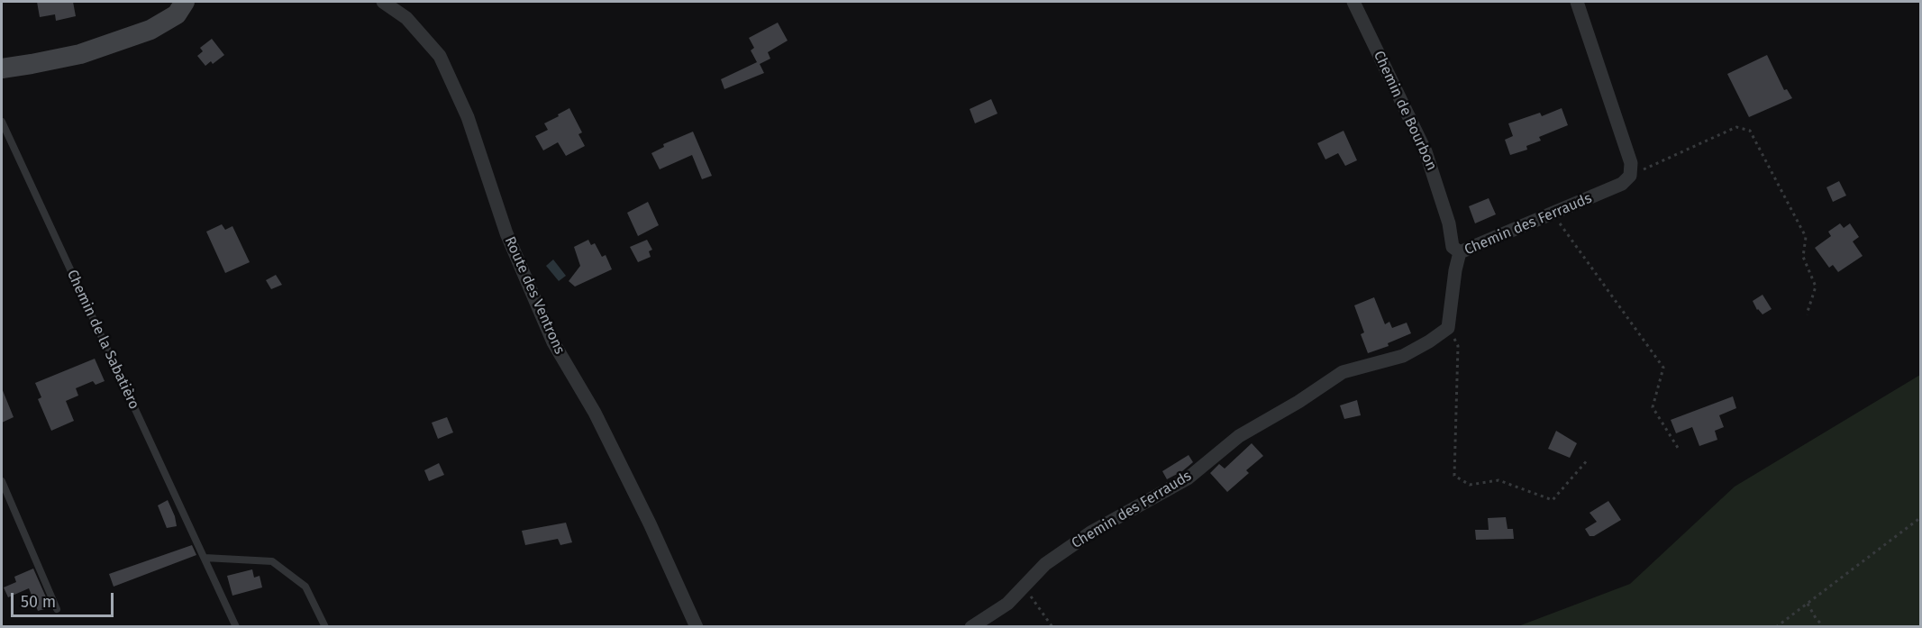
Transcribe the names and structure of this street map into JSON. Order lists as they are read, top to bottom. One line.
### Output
{"streets":{"street":["Chemin de Bourbon","Chemin des Ferrauds","Route des Ventrons"],"lane":["Chemin de la Sabatièro"]},"crossings":[["Chemin de Bourbon","Chemin des Ferrauds"]],"scale_bar":"50 m"}
